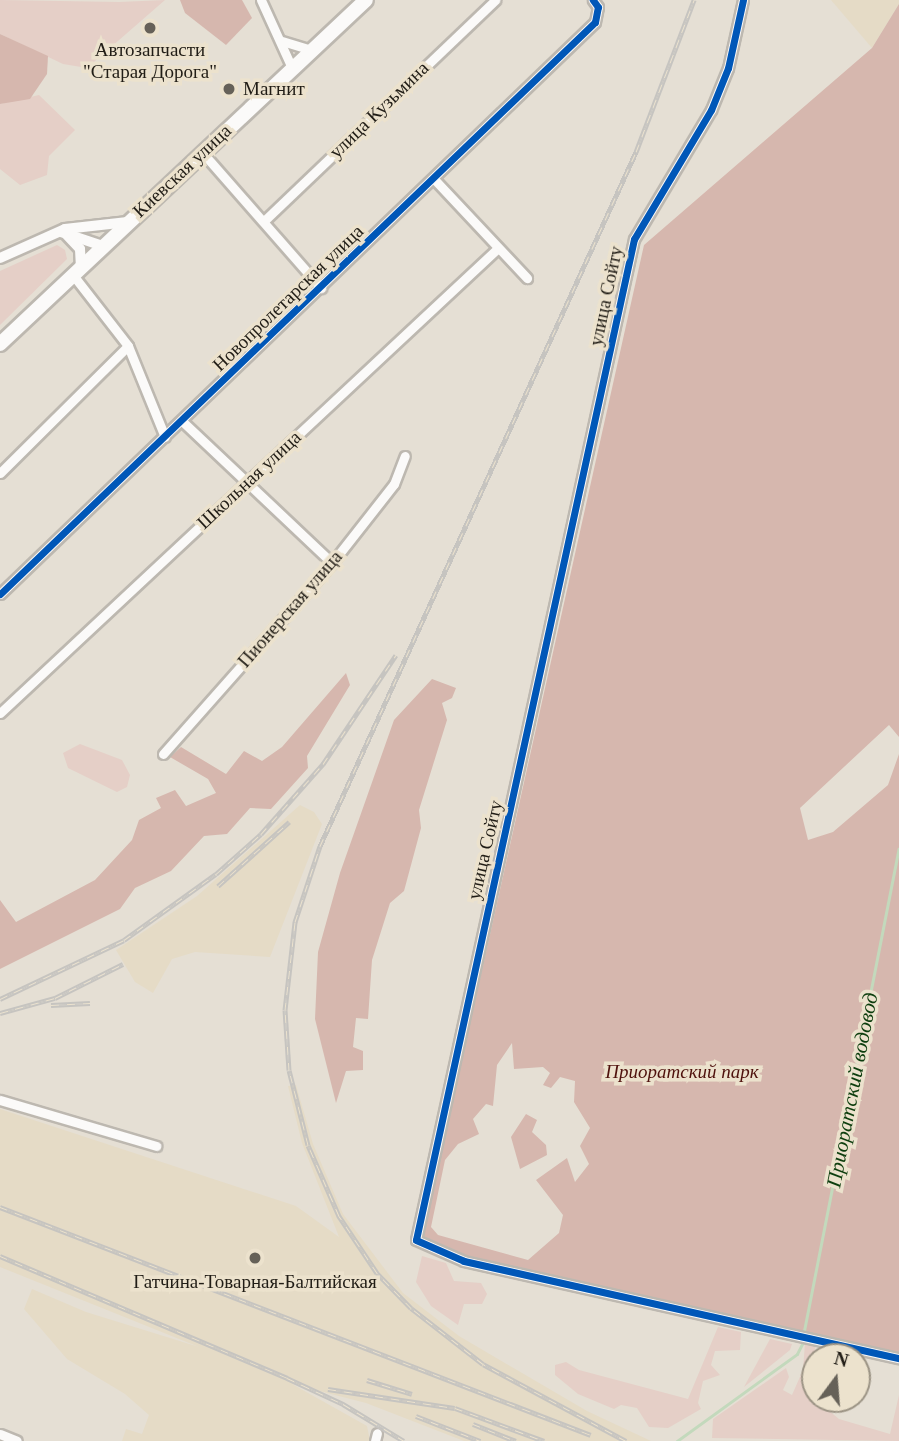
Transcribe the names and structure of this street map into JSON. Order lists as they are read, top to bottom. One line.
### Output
{"streets":{"main road":["Киевская улица"],"street":["улица Кузьмина","улица Сойту","Новопролетарская улица","Школьная улица","Пионерская улица"]},"water":["Приоратский водовод"],"parks":["Приоратский парк"],"places":["Автозапчасти \"Старая Дорога\"","Магнит","Гатчина-Товарная-Балтийская"],"north":"top"}
